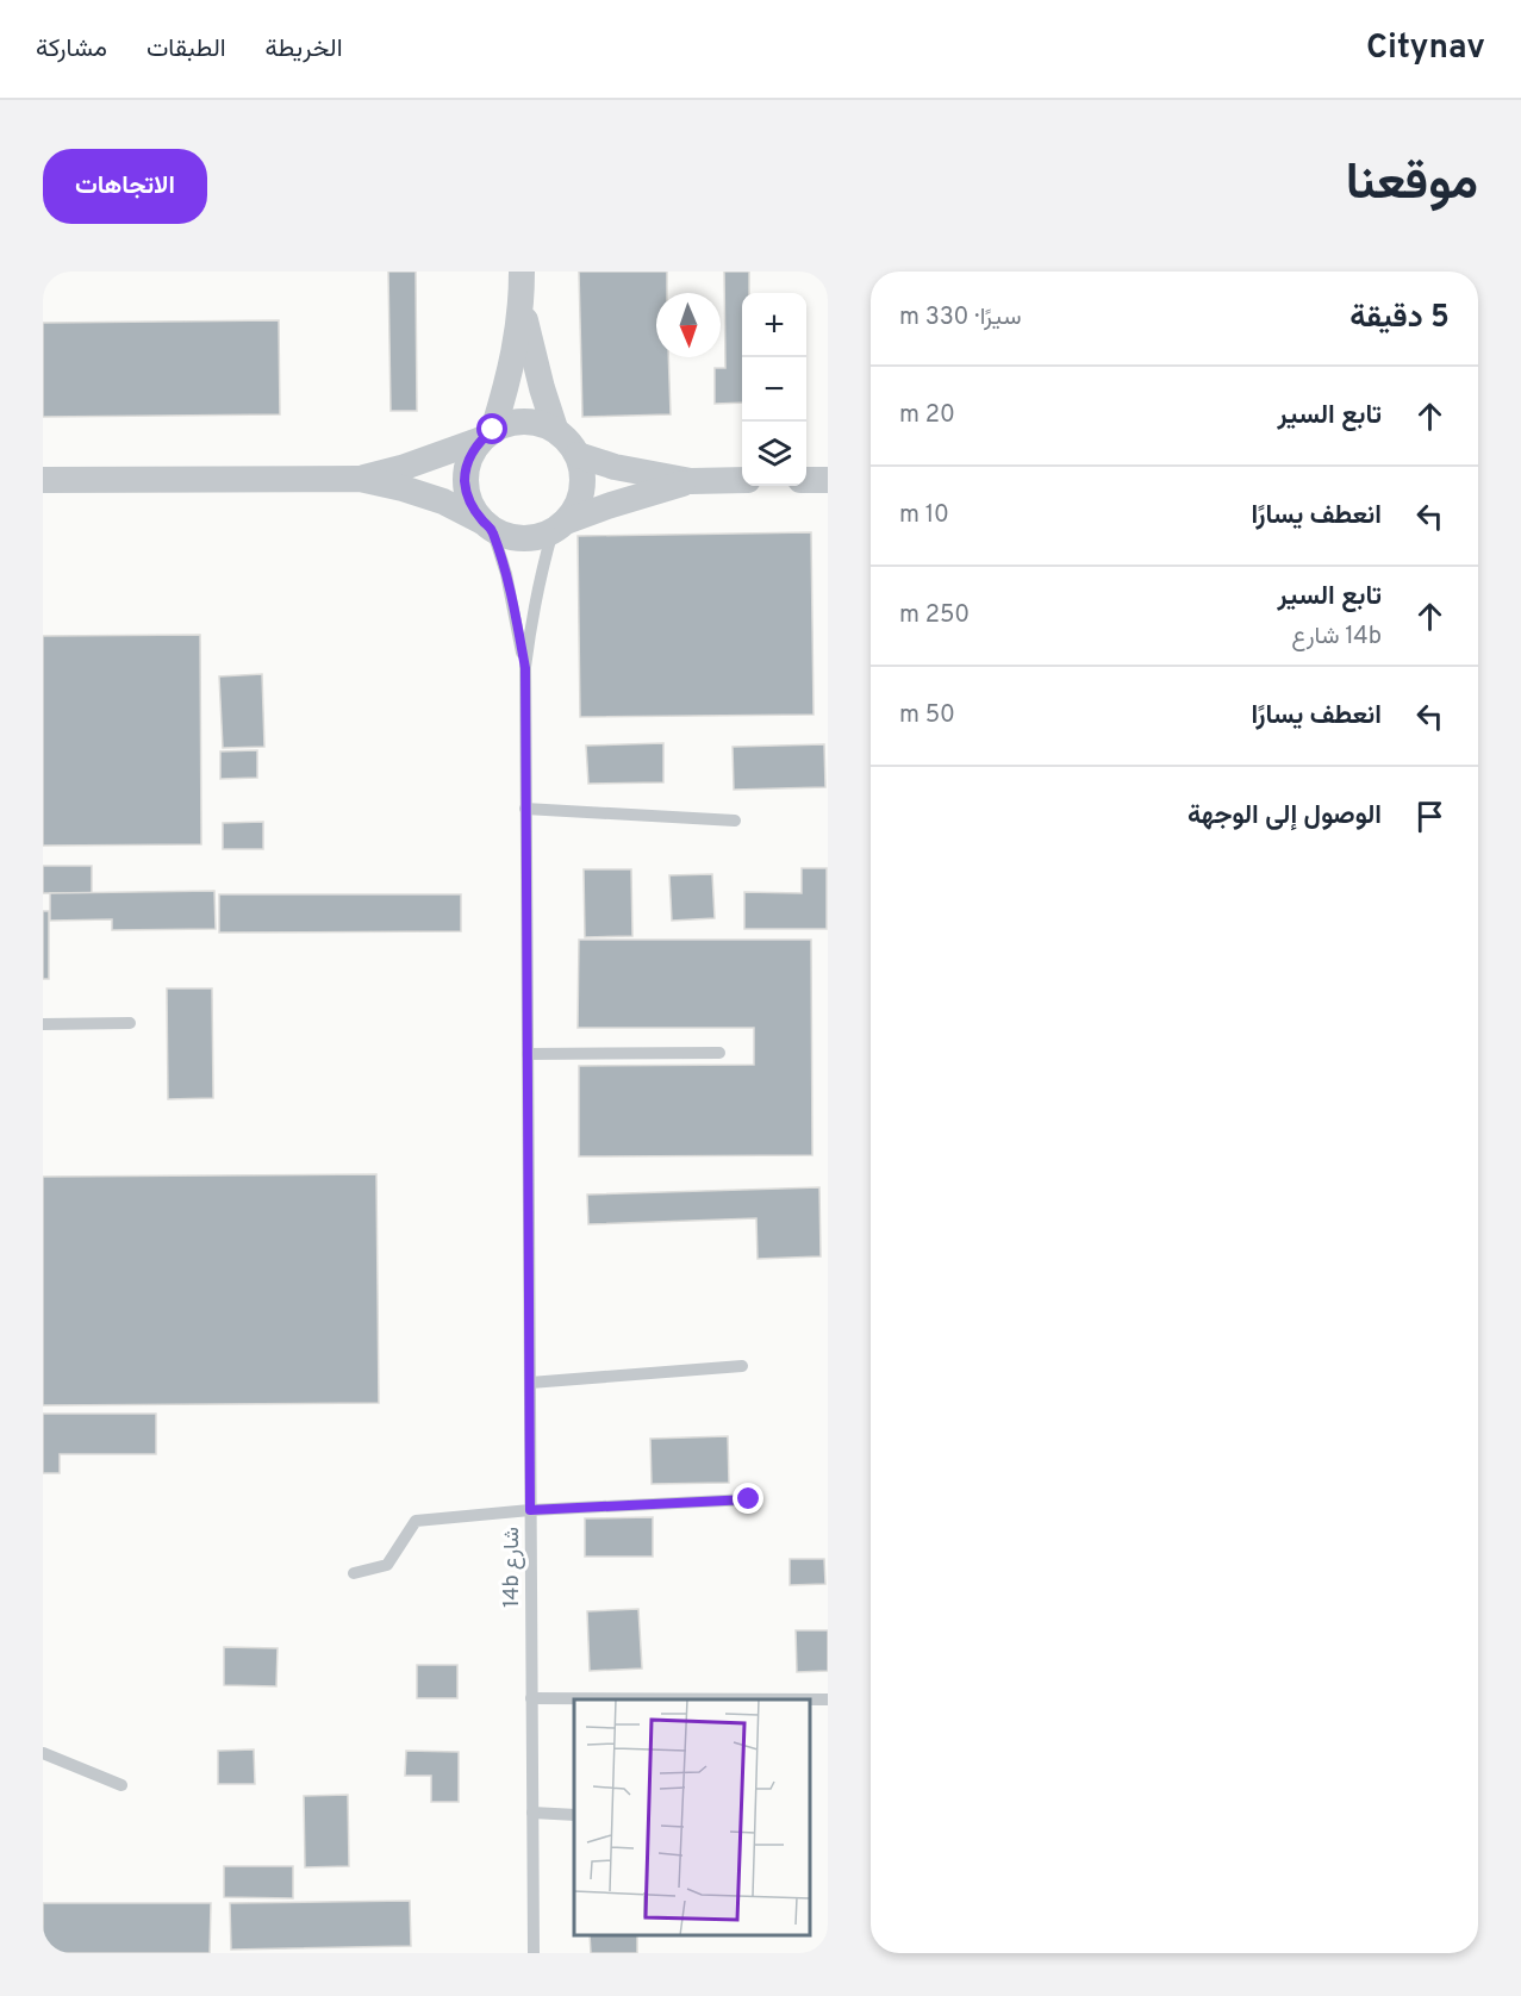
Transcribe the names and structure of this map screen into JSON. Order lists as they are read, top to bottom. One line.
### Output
{"streets":{"lane":["14b شارع"]},"north":"bottom","page":{"header":"Citynav","nav":["الخريطة","الطبقات","مشاركة"],"title":"موقعنا","buttons":"الاتجاهات","heading":["5 دقيقة","سيرًا · 330 m"],"map_buttons":["+","−"],"list":[["تابع السير","20 m"],["انعطف يسارًا","10 m"],["تابع السير","14b شارع","250 m"],["انعطف يسارًا","50 m"],"الوصول إلى الوجهة"]}}
